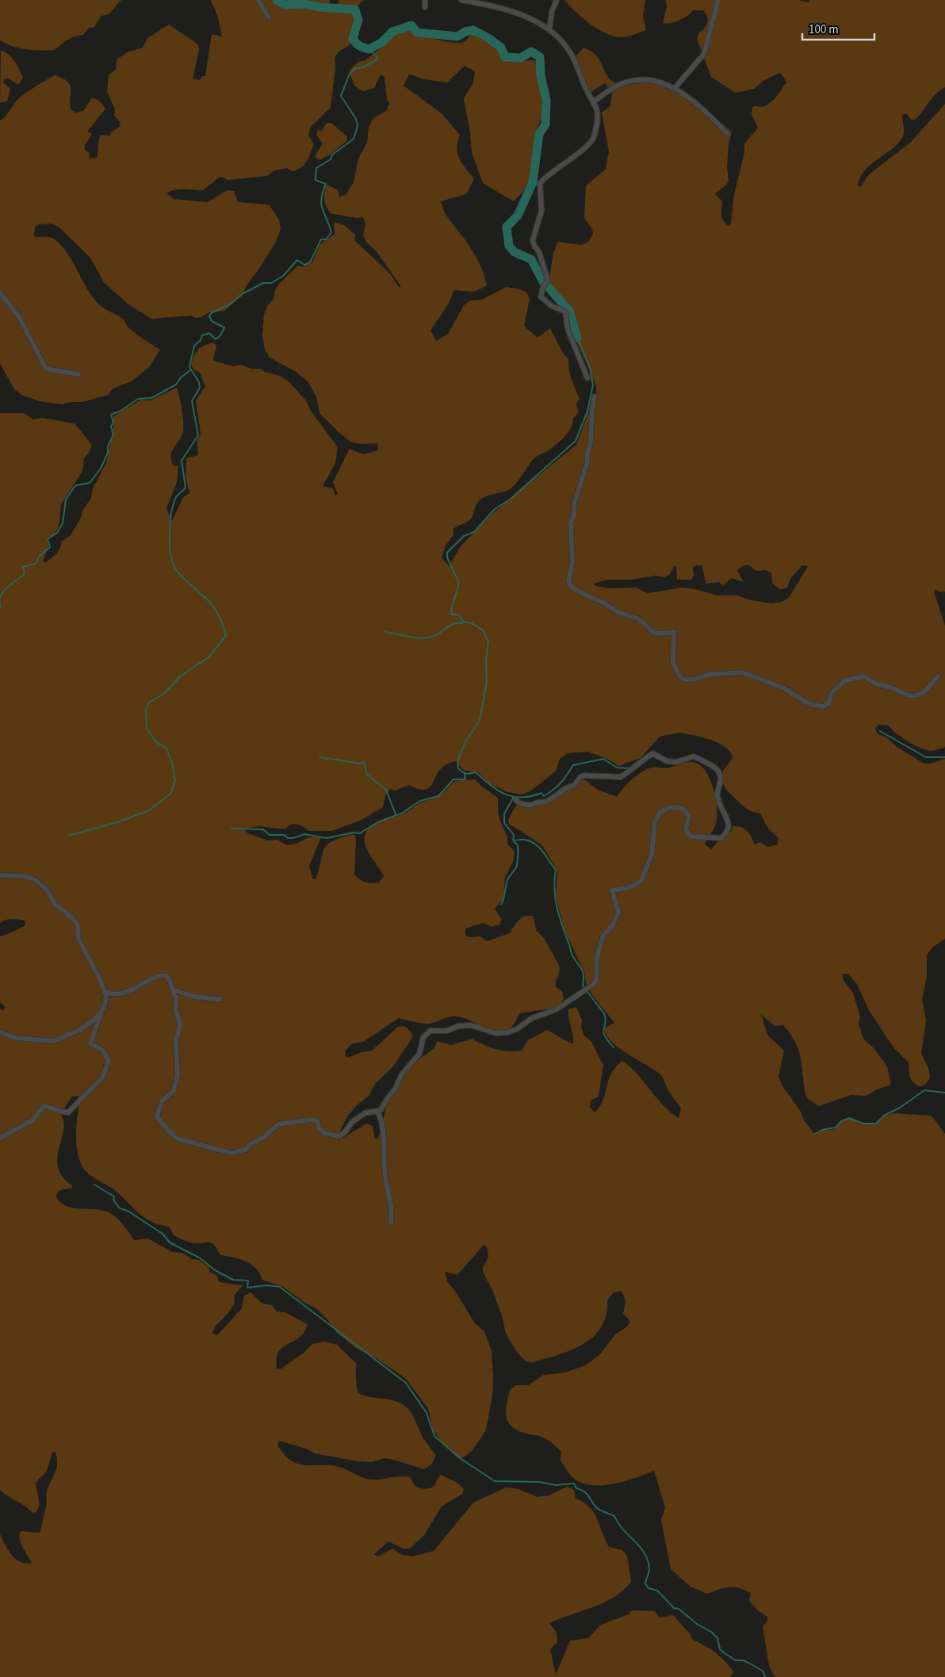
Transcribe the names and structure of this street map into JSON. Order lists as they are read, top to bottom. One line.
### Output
{"scale_bar":"100 m"}
